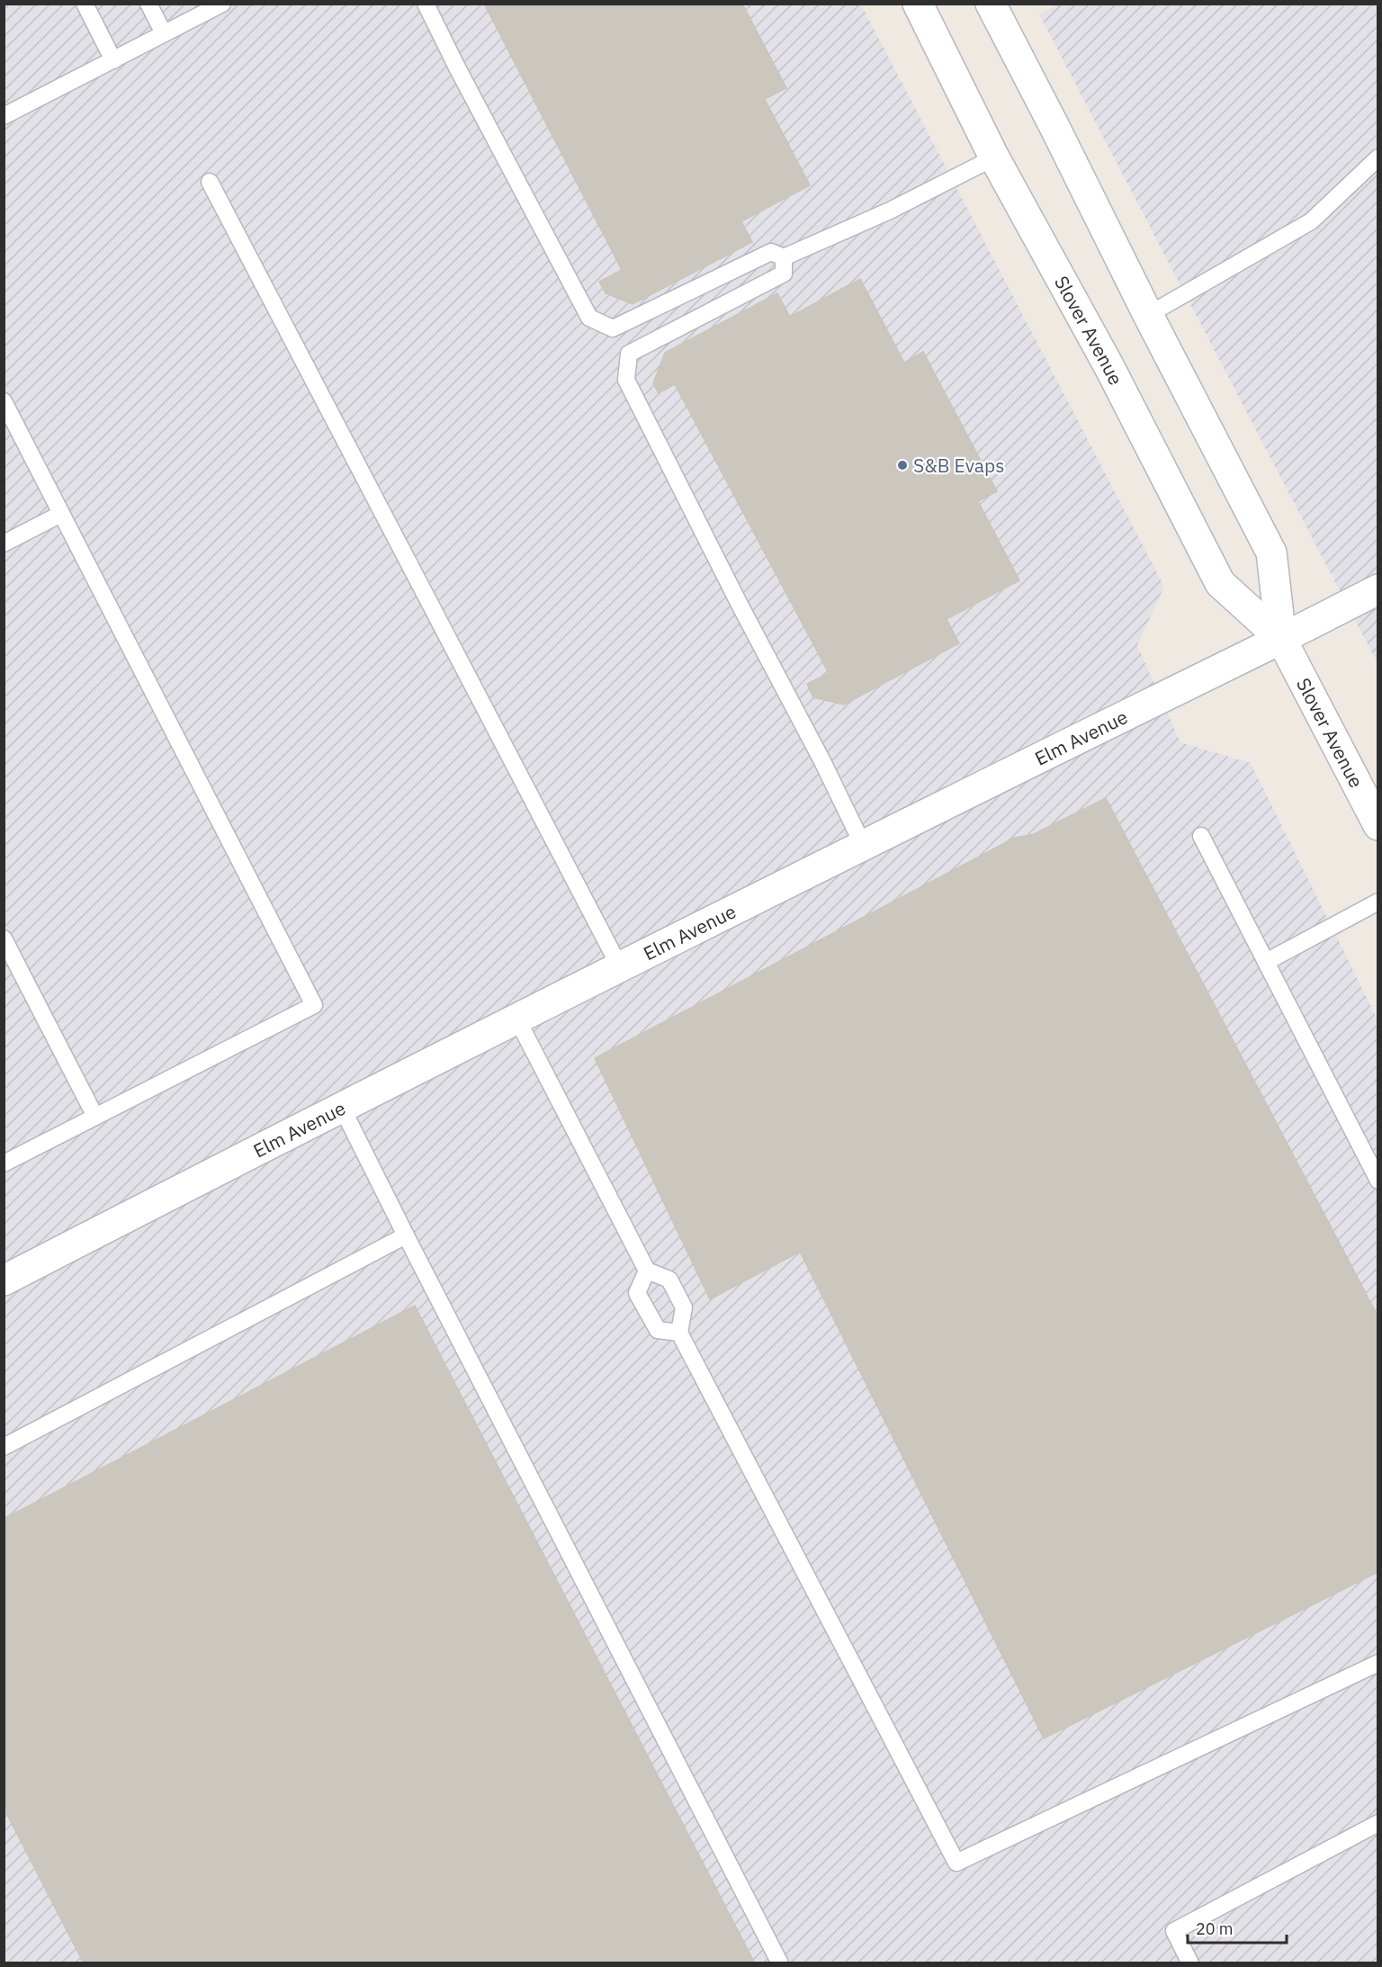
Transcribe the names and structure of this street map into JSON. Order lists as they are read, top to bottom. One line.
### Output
{"streets":{"main road":["Slover Avenue","Elm Avenue"]},"crossings":[["Slover Avenue","Elm Avenue"]],"places":["S&B Evaps"],"scale_bar":"20 m"}
